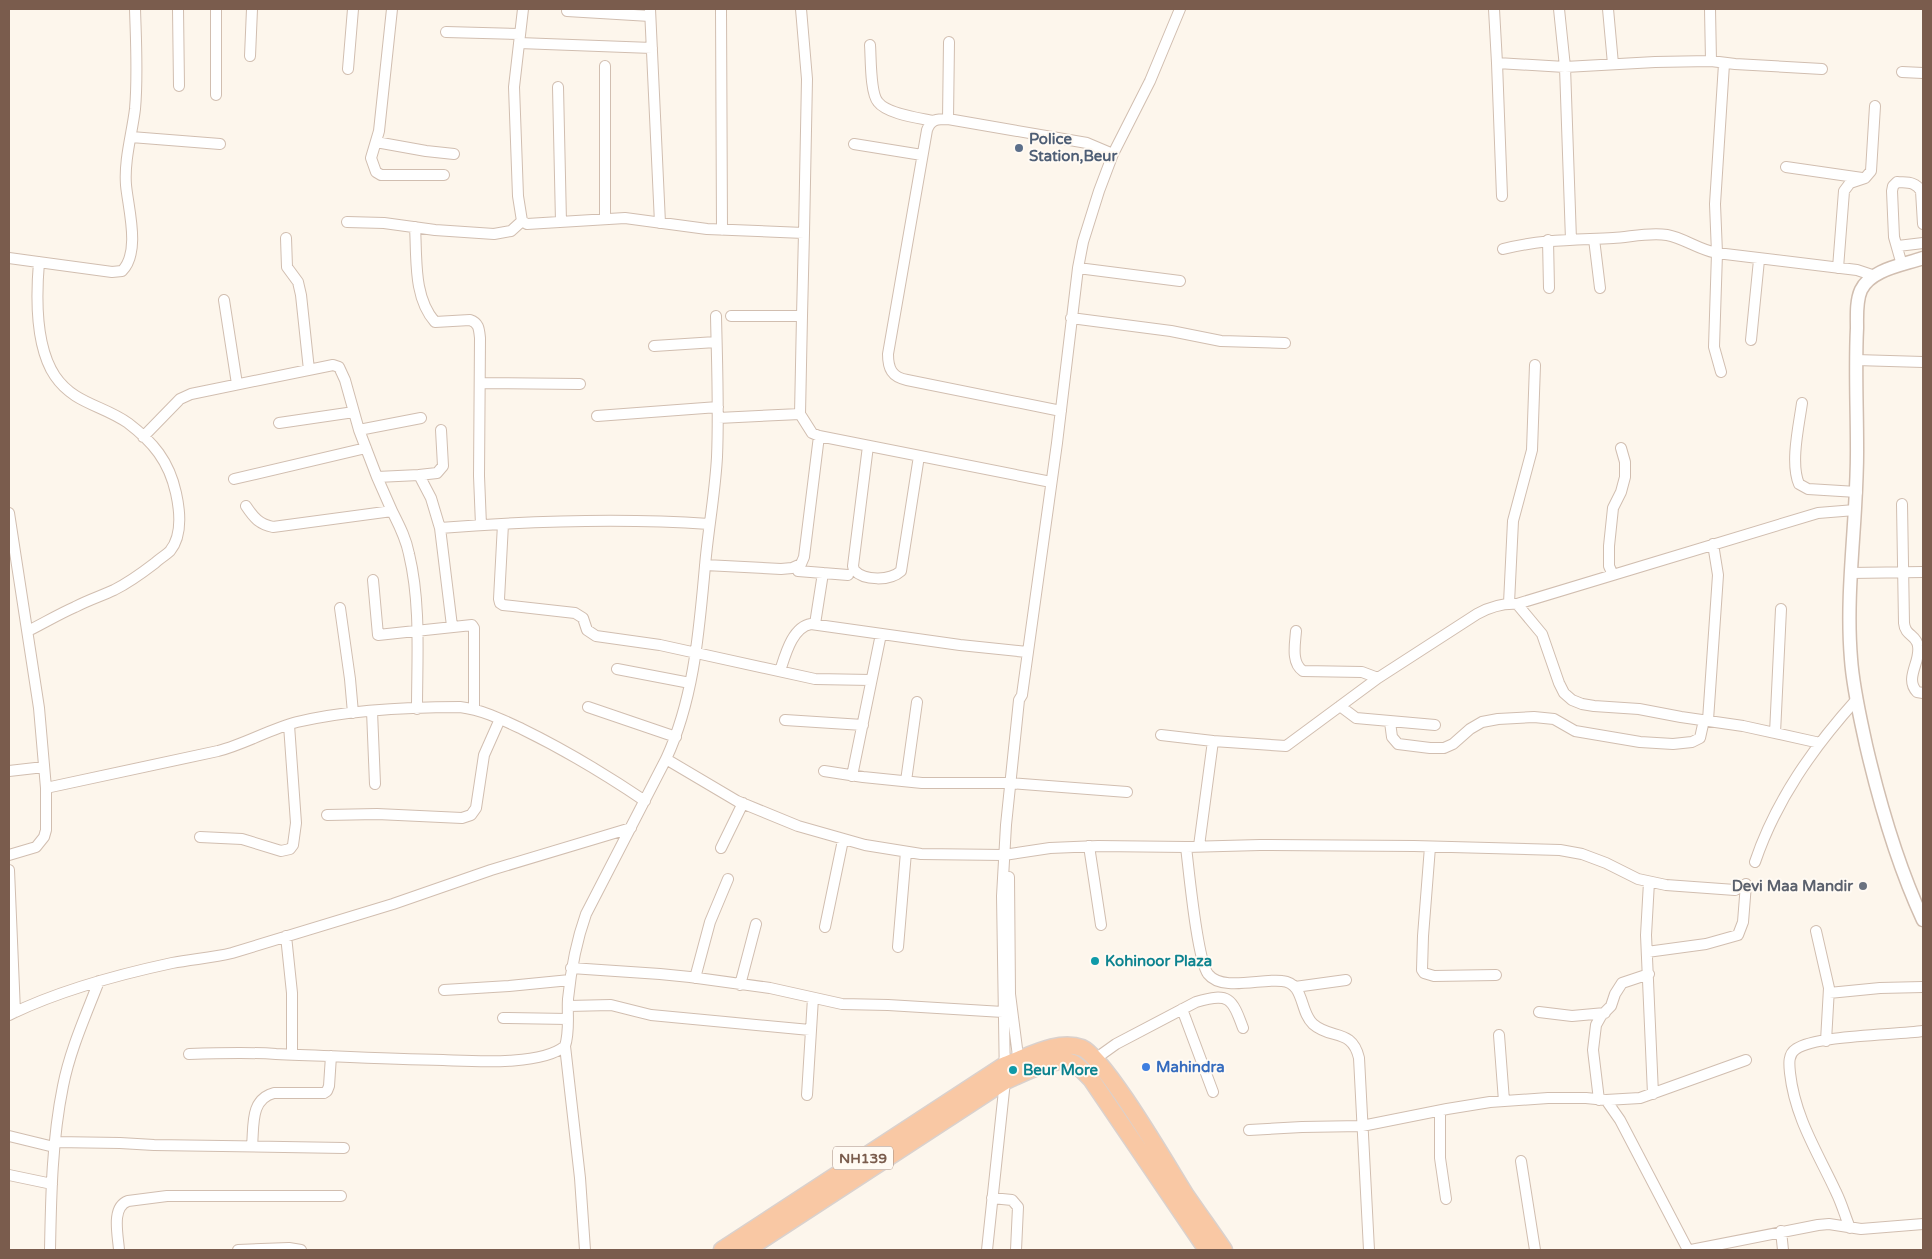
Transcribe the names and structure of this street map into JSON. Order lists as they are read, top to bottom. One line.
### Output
{"streets":{"highway":["NH139"]},"places":["Police Station,Beur","Devi Maa Mandir","Kohinoor Plaza","Mahindra","Beur More"]}
